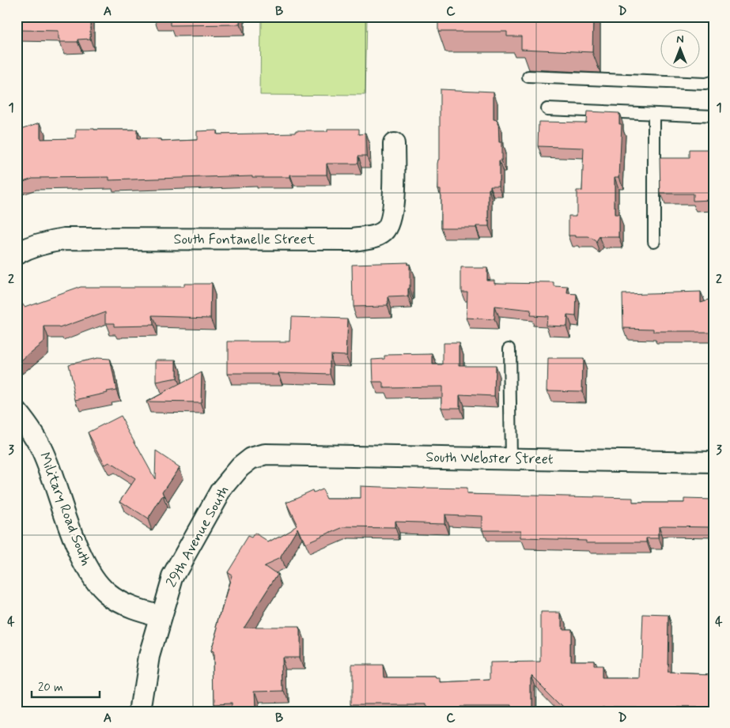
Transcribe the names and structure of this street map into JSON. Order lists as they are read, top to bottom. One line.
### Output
{"streets":{"street":["South Fontanelle Street","South Webster Street","Military Road South","29th Avenue South"]},"crossings":[["South Webster Street","29th Avenue South"],["Military Road South","29th Avenue South"]],"scale_bar":"20 m","north":"top","grid":{"columns":["A","B","C","D"],"rows":["1","2","3","4"]}}
